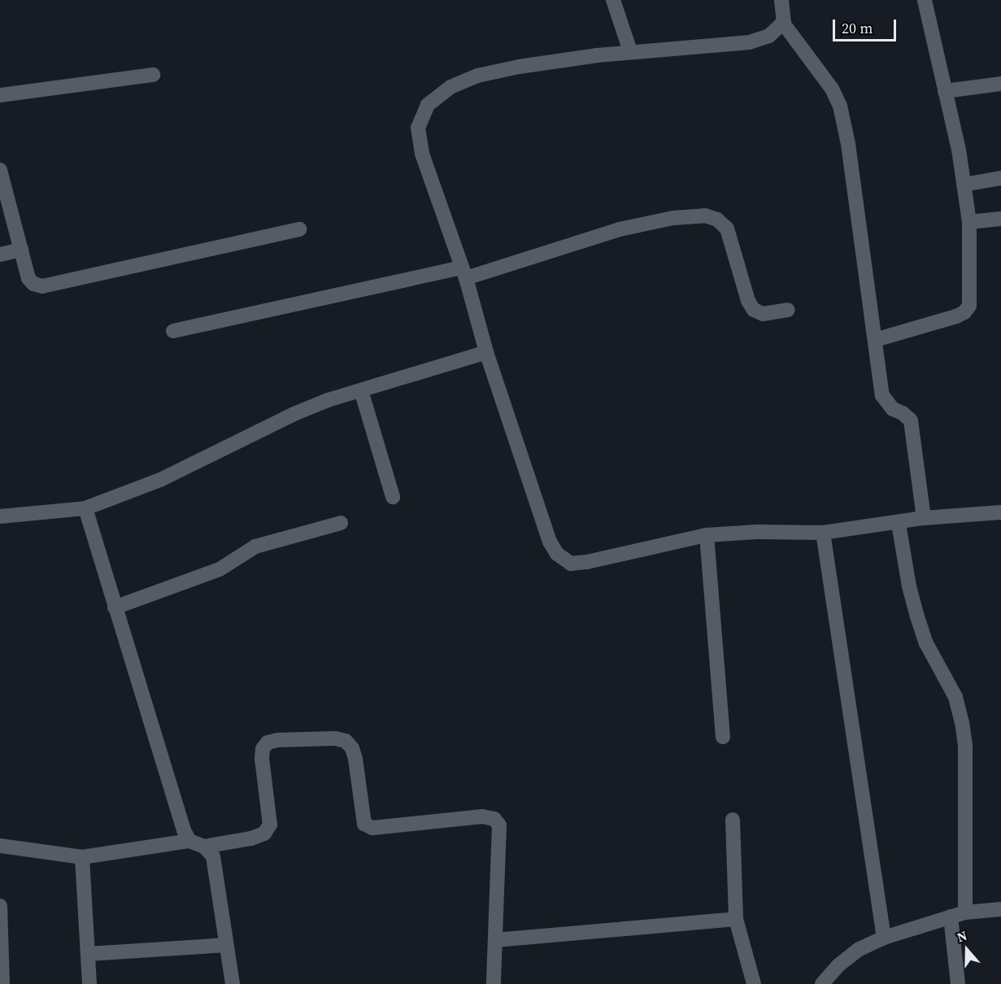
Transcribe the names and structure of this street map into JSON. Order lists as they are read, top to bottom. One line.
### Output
{"scale_bar":"20 m","north":"top"}
